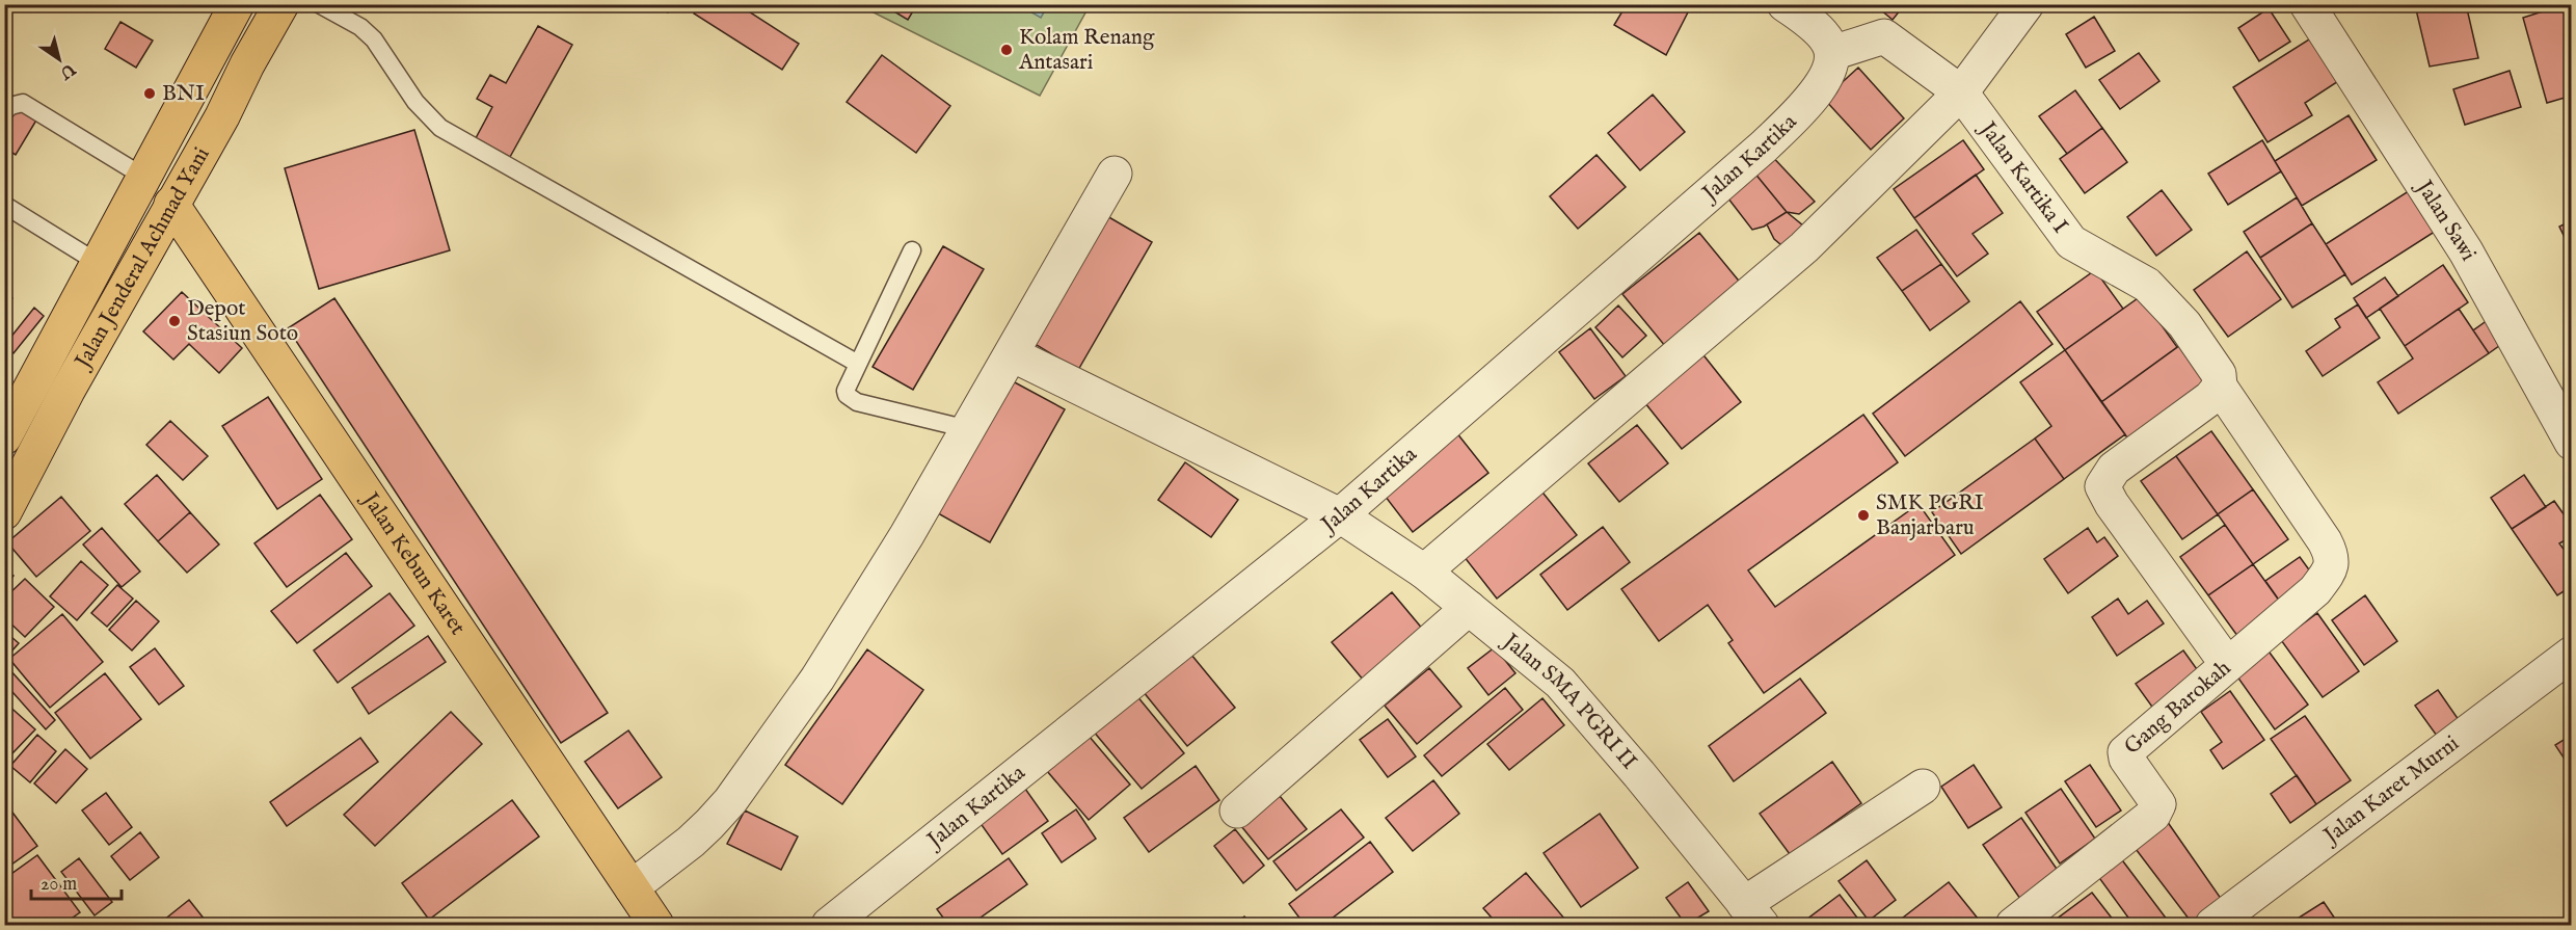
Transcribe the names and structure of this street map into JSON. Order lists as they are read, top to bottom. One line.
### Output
{"streets":{"main road":["Jalan Jenderal Achmad Yani","Jalan Kebun Karet"],"street":["Jalan Kartika","Jalan Kartika I","Jalan Sawi","Jalan SMA PGRI II","Gang Barokah","Jalan Karet Murni"]},"crossings":[["Jalan Kartika","Jalan Kartika I"],["Jalan Kartika","Jalan SMA PGRI II"],["Jalan Kartika I","Gang Barokah"],["Jalan Jenderal Achmad Yani","Jalan Kebun Karet"]],"places":["Kolam Renang Antasari","BNI","Depot Stasiun Soto","SMK PGRI Banjarbaru"],"scale_bar":"20 m","north":"bottom right"}
